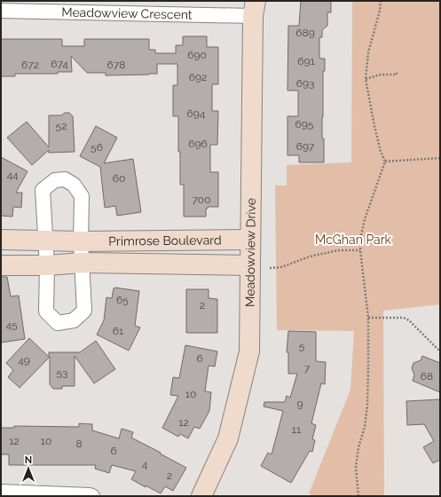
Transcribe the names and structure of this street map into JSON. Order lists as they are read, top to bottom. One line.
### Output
{"streets":{"street":["Meadowview Crescent","Primrose Boulevard","Meadowview Drive"]},"crossings":[["Meadowview Crescent","Meadowview Drive"],["Primrose Boulevard","Meadowview Drive"]],"parks":["McGhan Park"],"house_numbers":["689","690","691","674","672","678","692","693","694","695","52","696","697","56","44","60","700","65","2","45","61","5","6","49","7","53","68","10","9","12","11","12","10","8","6","4","2"],"north":"top"}
